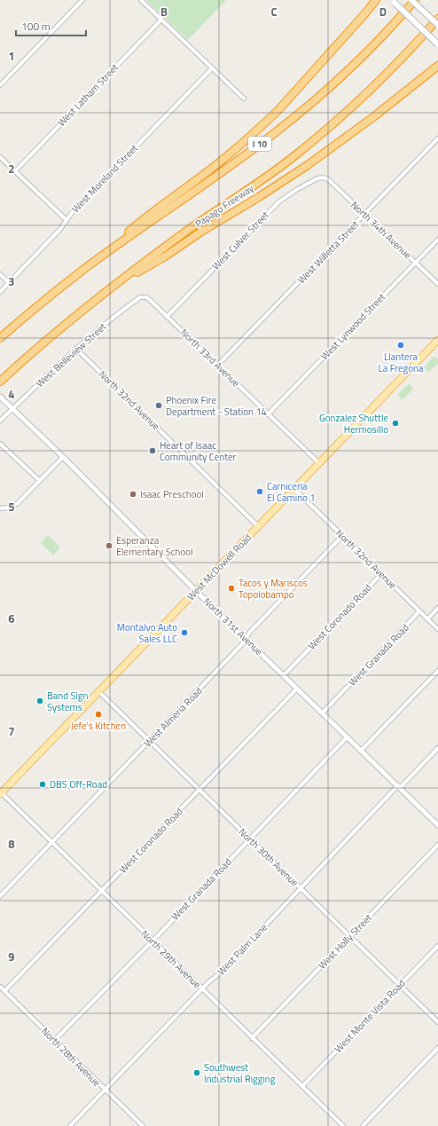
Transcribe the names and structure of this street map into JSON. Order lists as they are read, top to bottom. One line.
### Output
{"streets":{"highway":["I 10","Papago Freeway"],"main road":["West McDowell Road"],"street":["West Latham Street","West Moreland Street","North 34th Avenue","West Culver Street","West Willetta Street","West Lynwood Street","West Belleview Street","North 33rd Avenue","North 32nd Avenue","West Coronado Road","North 31st Avenue","West Granada Road","West Almeria Road","North 30th Avenue","West Holly Street","West Palm Lane","North 29th Avenue","West Monte Vista Road","North 28th Avenue"]},"crossings":[["North 34th Avenue","West Culver Street"],["North 34th Avenue","West Willetta Street"],["North 34th Avenue","West Lynwood Street"],["West Culver Street","North 33rd Avenue"],["West Willetta Street","North 33rd Avenue"],["West Lynwood Street","North 33rd Avenue"],["West Belleview Street","North 33rd Avenue"],["West Belleview Street","North 32nd Avenue"],["West Belleview Street","North 31st Avenue"],["North 33rd Avenue","West McDowell Road"],["North 32nd Avenue","West McDowell Road"],["North 32nd Avenue","West Coronado Road"],["North 32nd Avenue","West Granada Road"],["North 32nd Avenue","West Almeria Road"],["West McDowell Road","North 31st Avenue"],["West McDowell Road","North 30th Avenue"],["West McDowell Road","North 29th Avenue"],["West Coronado Road","North 31st Avenue"],["West Coronado Road","North 30th Avenue"],["West Coronado Road","North 29th Avenue"],["West Coronado Road","North 28th Avenue"],["North 31st Avenue","West Granada Road"],["North 31st Avenue","West Almeria Road"],["North 31st Avenue","West Palm Lane"],["West Granada Road","North 30th Avenue"],["West Granada Road","North 29th Avenue"],["West Granada Road","North 28th Avenue"],["West Almeria Road","North 30th Avenue"],["West Almeria Road","North 29th Avenue"],["North 30th Avenue","West Holly Street"],["North 30th Avenue","West Palm Lane"],["North 30th Avenue","West Monte Vista Road"],["West Holly Street","North 29th Avenue"],["West Palm Lane","North 29th Avenue"],["West Palm Lane","North 28th Avenue"],["North 29th Avenue","West Monte Vista Road"]],"places":["Llantera La Fregona","Phoenix Fire Department - Station 14","Gonzalez Shuttle Hermosillo","Heart of Isaac Community Center","Carniceria El Camino 1","Isaac Preschool","Esperanza Elementary School","Tacos y Mariscos Topolobampo","Montalvo Auto Sales LLC","Band Sign Systems","Jefe's Kitchen","DBS Off-Road","Southwest Industrial Rigging"],"scale_bar":"100 m","grid":{"columns":["B","C","D"],"rows":["1","2","3","4","5","6","7","8","9"]}}
